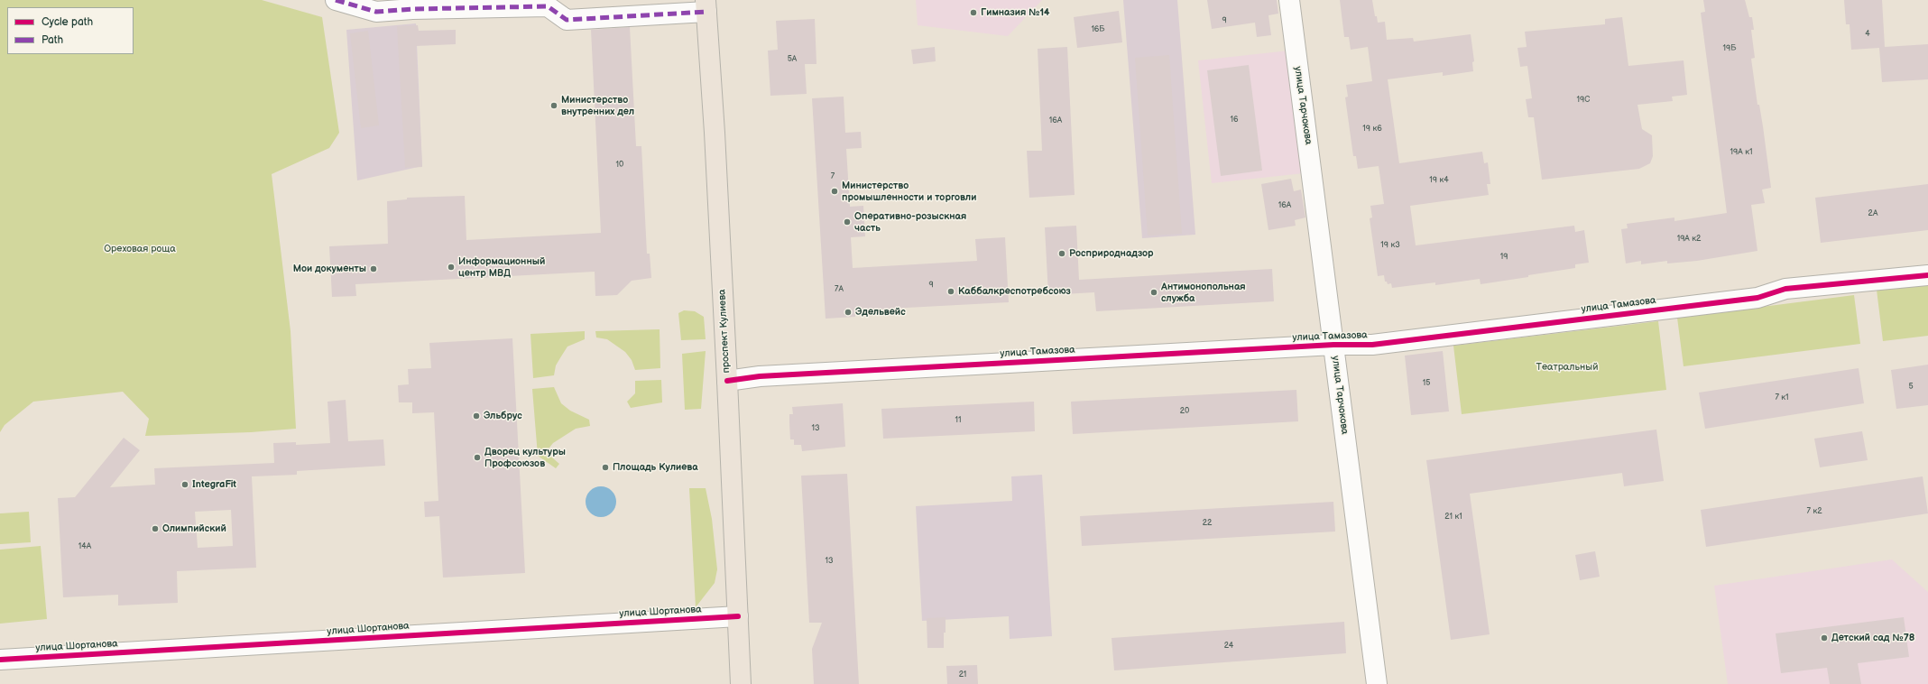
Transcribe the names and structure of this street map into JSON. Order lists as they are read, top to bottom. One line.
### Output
{"streets":{"main road":["проспект Кулиева"],"street":["улица Тарчокова","улица Тамазова","улица Шортанова"]},"crossings":[["улица Тарчокова","улица Тамазова"],["улица Тамазова","проспект Кулиева"],["проспект Кулиева","улица Шортанова"]],"parks":["Ореховая роща","Театральный"],"places":["Гимназия №14","Министерство внутренних дел","Министерство промышленности и торговли","Оперативно-розыскная часть","Росприроднадзор","Информационный центр МВД","Мои документы","Каббалкреспотребсоюз","Антимонопольная служба","Эдельвейс","Эльбрус","Дворец культуры Профсоюзов","Площадь Кулиева","IntegraFit","Олимпийский","Детский сад №78"],"house_numbers":["9","16Б","4","19Б","5А","19С","16","16А","19 к6","19А к1","10","7","19 к4","16А","2А","19А к2","19 к3","19","9","7А","15","5","7 к1","20","11","13","7 к2","21 к1","22","14А","13","24","21"],"legend":["Cycle path","Path"]}
